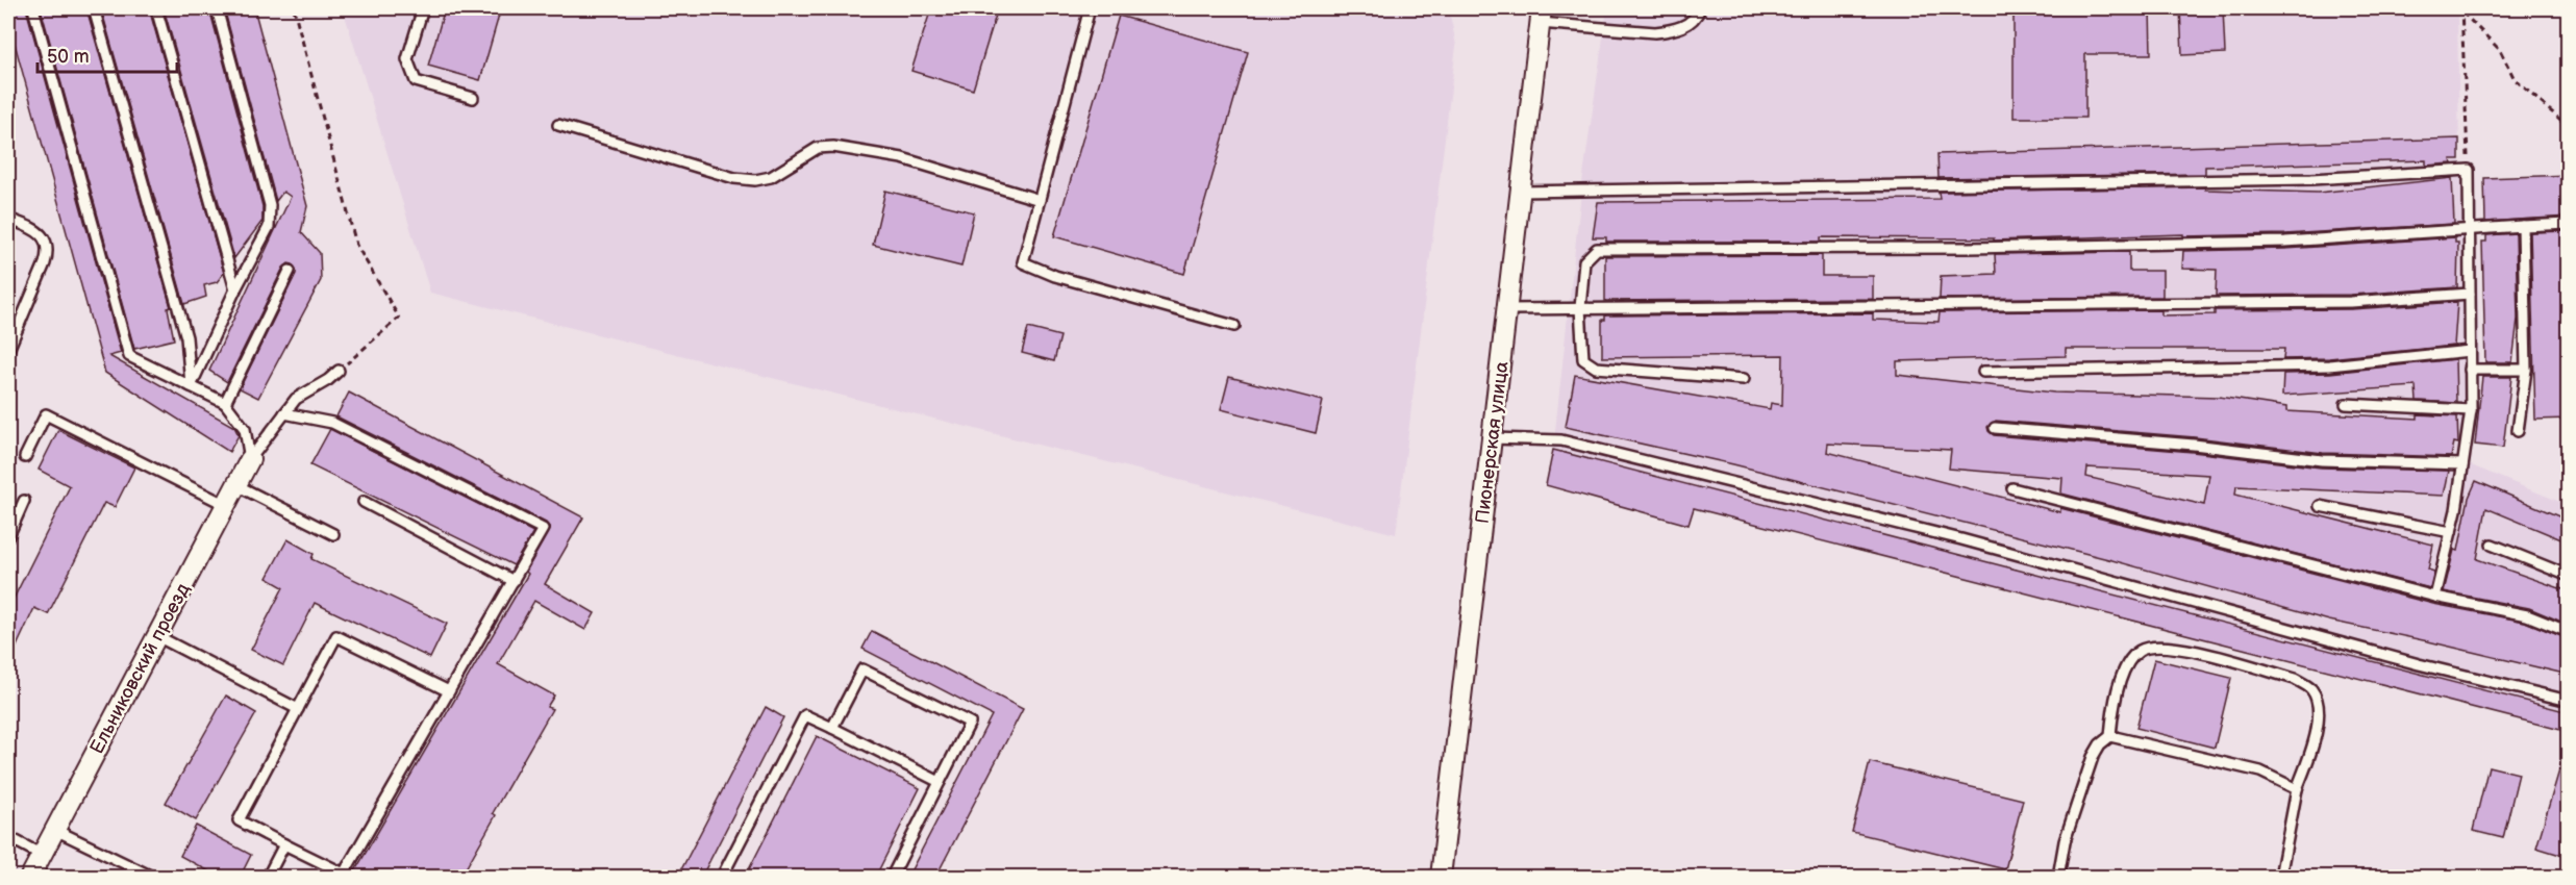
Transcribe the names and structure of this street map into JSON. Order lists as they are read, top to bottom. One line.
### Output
{"streets":{"street":["Пионерская улица","Ельниковский проезд"]},"scale_bar":"50 m"}
